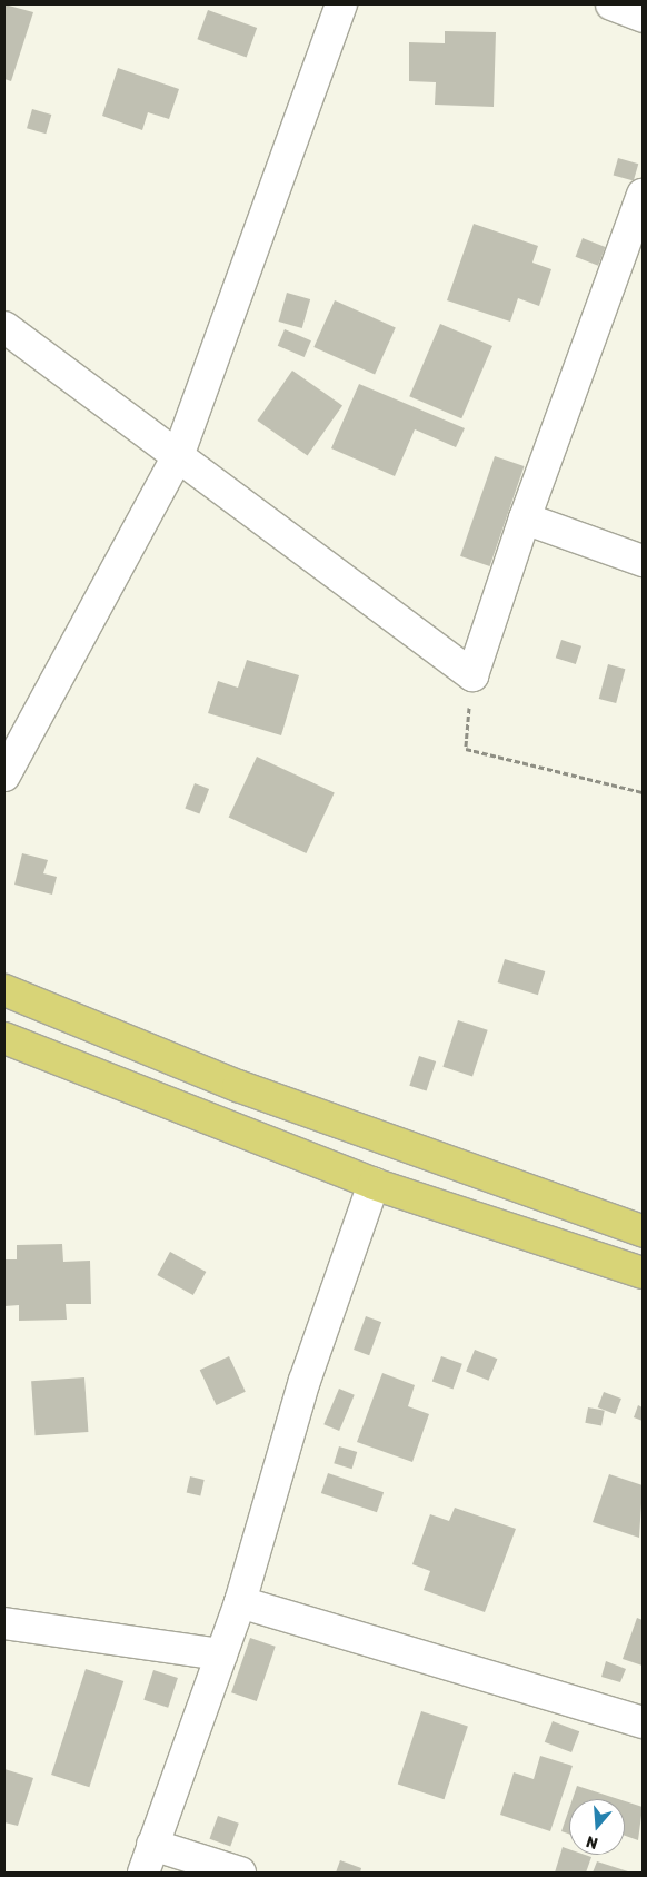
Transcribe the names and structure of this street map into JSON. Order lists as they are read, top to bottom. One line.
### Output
{"north":"bottom"}
